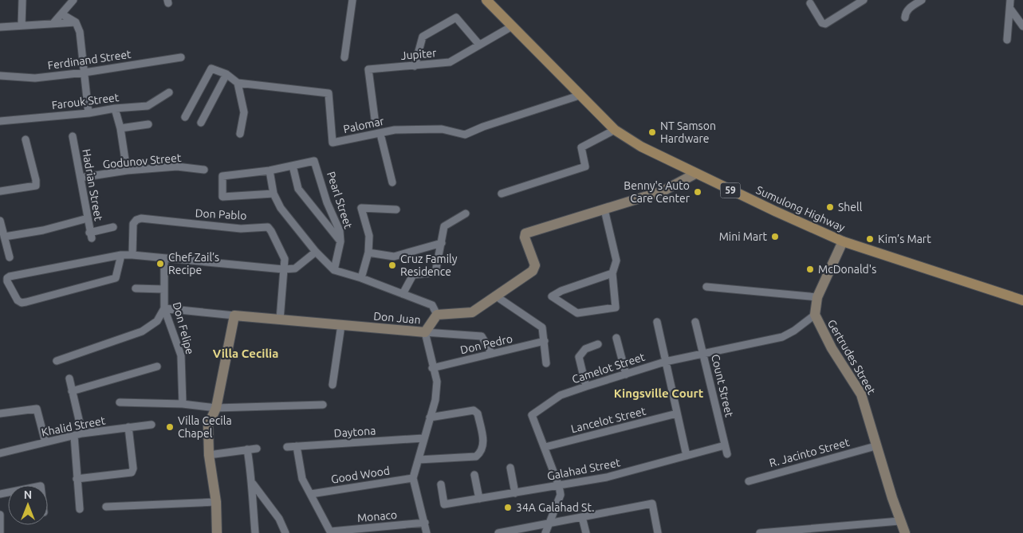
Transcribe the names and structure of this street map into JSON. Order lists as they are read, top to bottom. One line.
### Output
{"streets":{"main road":["59","Sumulong Highway"],"street":["Jupiter","Ferdinand Street","Farouk Street","Palomar","Godunov Street","Hadrian Street","Pearl Street","Don Pablo","Don Juan","Don Felipe","Don Pedro","Gertrudes Street","Camelot Street","Count Street","Lancelot Street","Khalid Street","Daytona","R. Jacinto Street","Galahad Street","Good Wood","Monaco"]},"crossings":[["Jupiter","Sumulong Highway"],["Palomar","Sumulong Highway"],["Godunov Street","Hadrian Street"],["Sumulong Highway","Don Juan"],["Sumulong Highway","Gertrudes Street"],["Don Pablo","Don Juan"],["Don Juan","Don Felipe"],["Gertrudes Street","Camelot Street"],["Gertrudes Street","R. Jacinto Street"],["Camelot Street","Count Street"],["Camelot Street","Lancelot Street"],["Camelot Street","Galahad Street"],["Count Street","Galahad Street"]],"districts":["Villa Cecilia","Kingsville Court"],"places":["NT Samson Hardware","Benny's Auto Care Center","Shell","Mini Mart","Kim’s Mart","Chef Zail’s Recipe","Cruz Family Residence","McDonald's","Villa Cecila Chapel","34A Galahad St."],"north":"top"}
